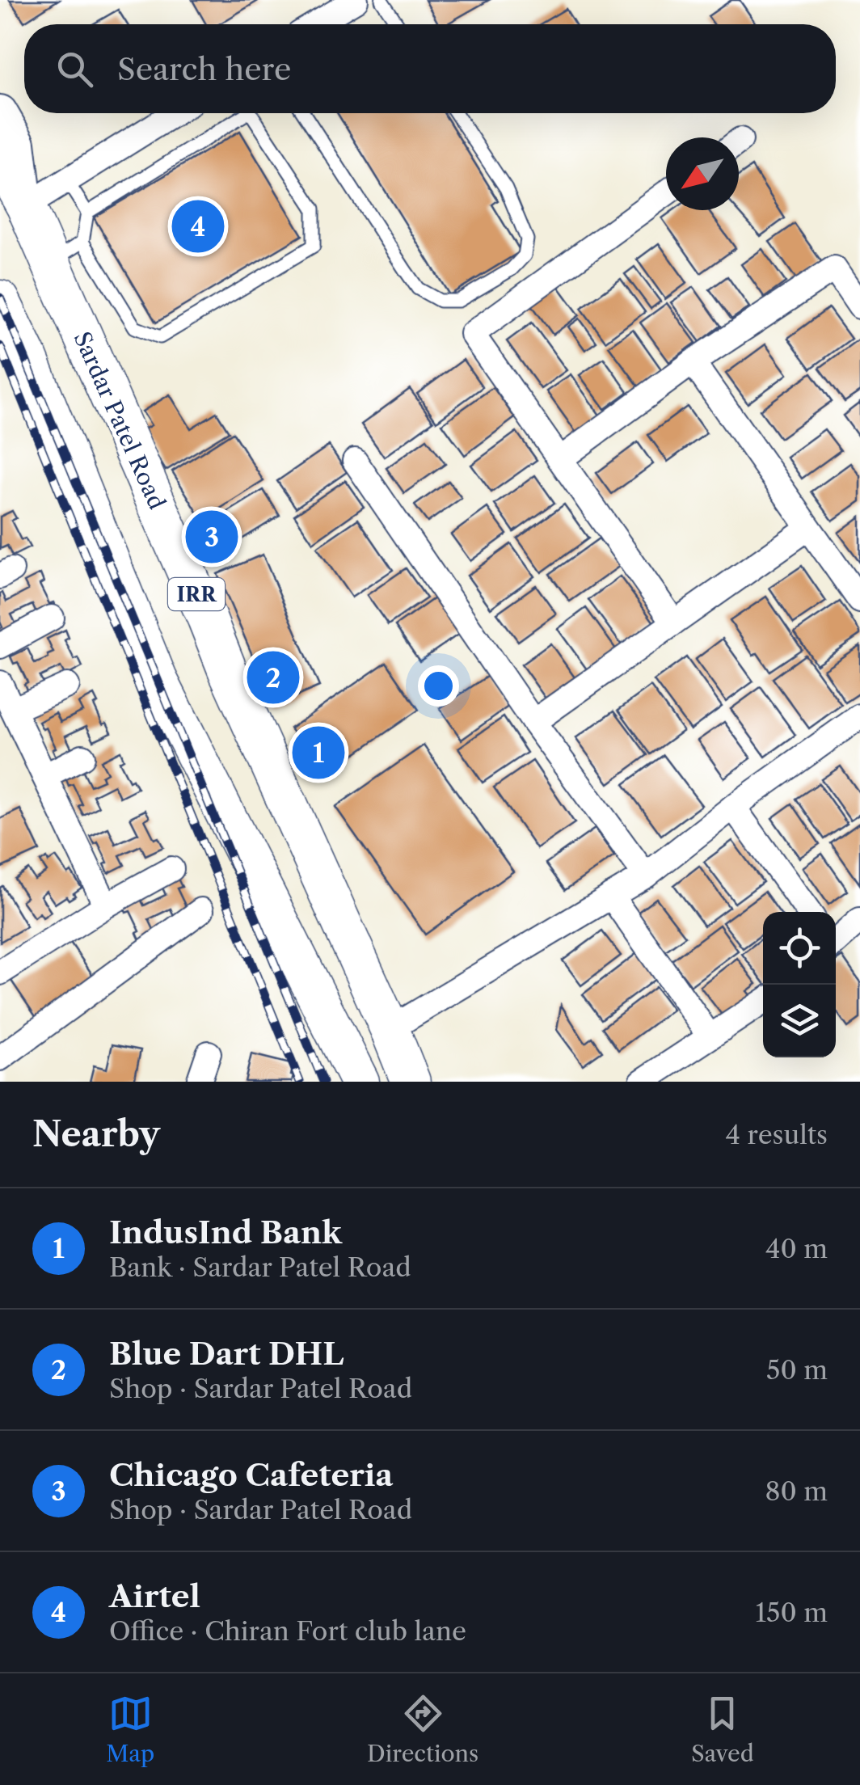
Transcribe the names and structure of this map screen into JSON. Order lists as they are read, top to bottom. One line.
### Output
{"streets":{"main road":["Sardar Patel Road","IRR"]},"north":"bottom left","page":{"search":"Search here","pins":["4","3","2","1"],"heading":["Nearby","4 results"],"list":[{"mark":"1","name":"IndusInd Bank","note":"Bank · Sardar Patel Road","value":"40 m"},{"mark":"2","name":"Blue Dart DHL","note":"Shop · Sardar Patel Road","value":"50 m"},{"mark":"3","name":"Chicago Cafeteria","note":"Shop · Sardar Patel Road","value":"80 m"},{"mark":"4","name":"Airtel","note":"Office · Chiran Fort club lane","value":"150 m"}],"nav":["Map","Directions","Saved"]}}
